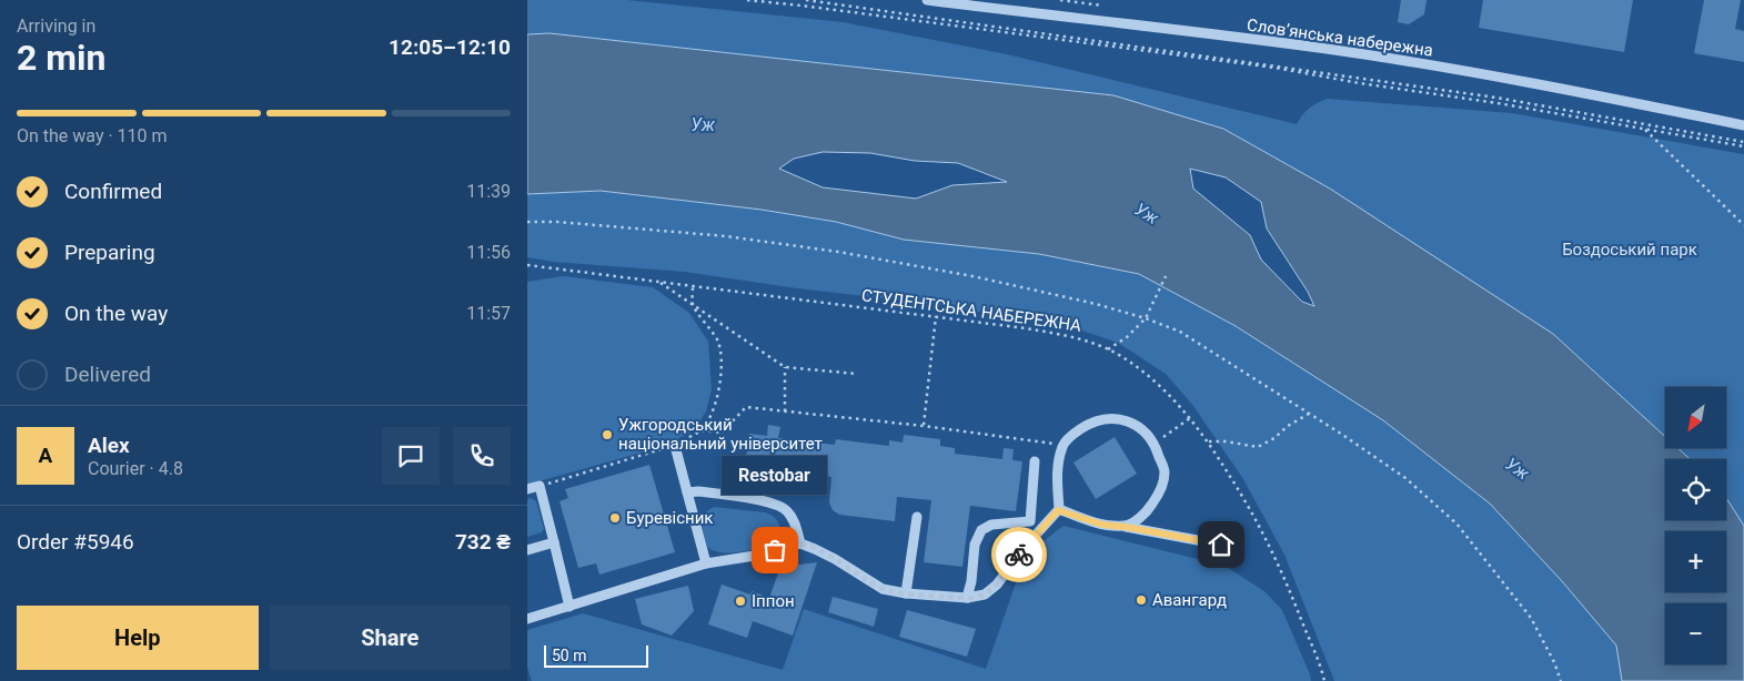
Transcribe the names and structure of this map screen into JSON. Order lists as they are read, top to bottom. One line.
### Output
{"streets":{"street":["Словʼянська набережна"],"path":["СТУДЕНТСЬКА НАБЕРЕЖНА"]},"water":["Уж"],"parks":["Боздоський парк"],"places":["Ужгородський національний університет","Буревісник","Restobar","Авангард","Іппон"],"scale_bar":"50 m","north":"bottom left","page":{"heading":["2 min","Arriving in","12:05–12:10"],"panel":["Alex","Courier · 4.8","Order #5946","732 ₴"],"bar":"On the way · 110 m","list":[["Confirmed","11:39"],["Preparing","11:56"],["On the way","11:57"],"Delivered"],"map_buttons":["+","−"],"round":"A","bubble":"Restobar","buttons":["Help","Share"],"scale":"50 m"}}
